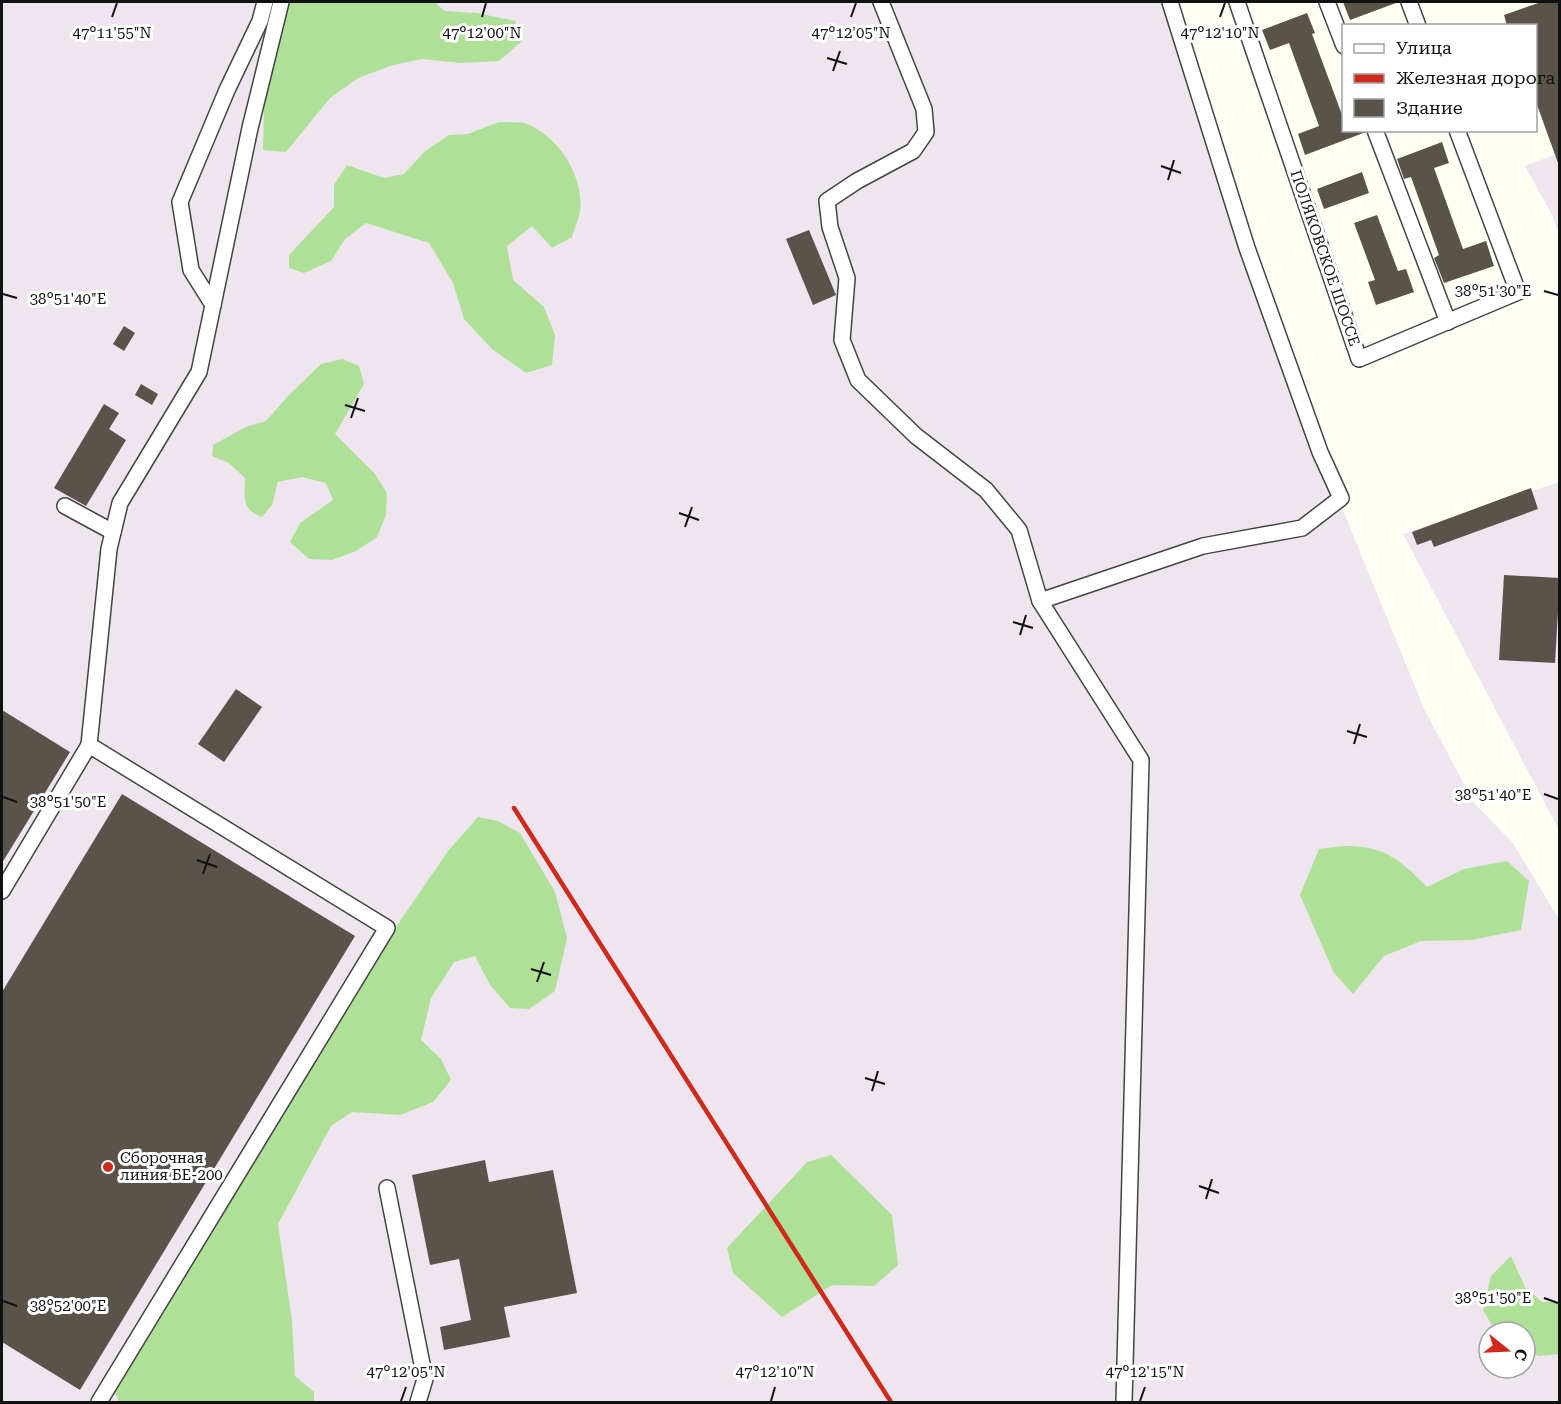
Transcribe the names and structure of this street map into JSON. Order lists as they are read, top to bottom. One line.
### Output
{"streets":{"street":["ПОЛЯКОВСКОЕ ШОССЕ"]},"places":["Сборочная линия БЕ-200"],"legend":["Улица","Железная дорога","Здание"],"north":"right","coordinates":["47°11'55\"N","47°12'00\"N","47°12'05\"N","47°12'10\"N","38°51'30\"E","38°51'40\"E","38°51'50\"E","38°52'00\"E","47°12'15\"N"]}
